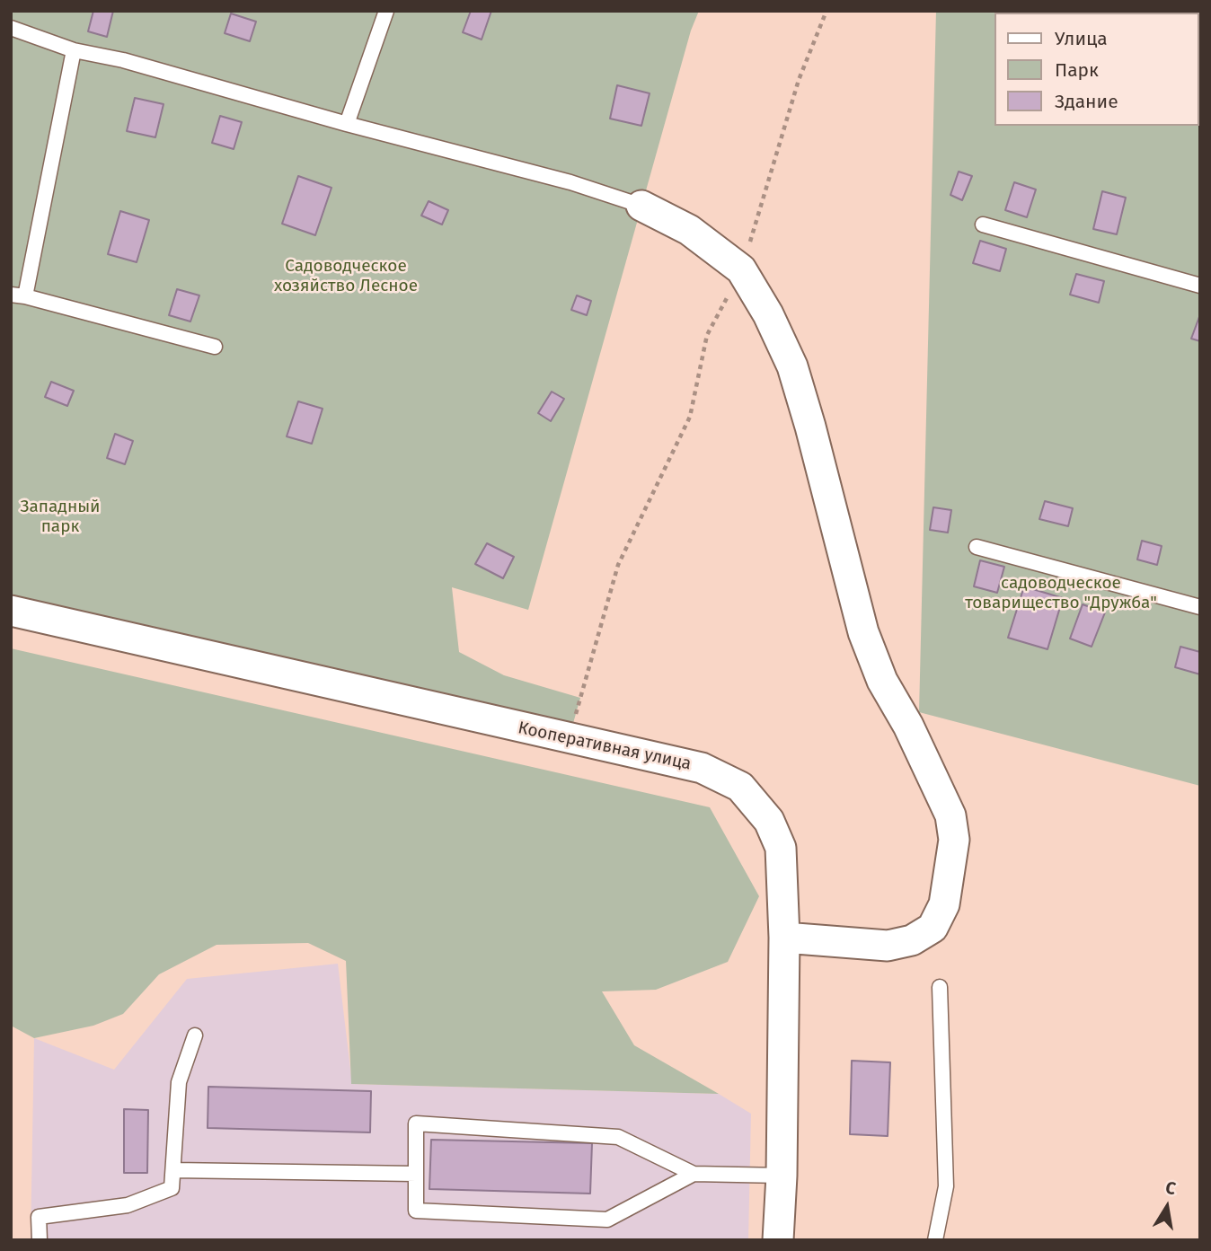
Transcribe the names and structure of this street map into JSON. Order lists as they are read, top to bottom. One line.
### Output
{"streets":{"street":["Кооперативная улица"]},"parks":["Садоводческое хозяйство Лесное","Западный парк","садоводческое товарищество \"Дружба\""],"legend":["Улица","Парк","Здание"],"north":"top"}
